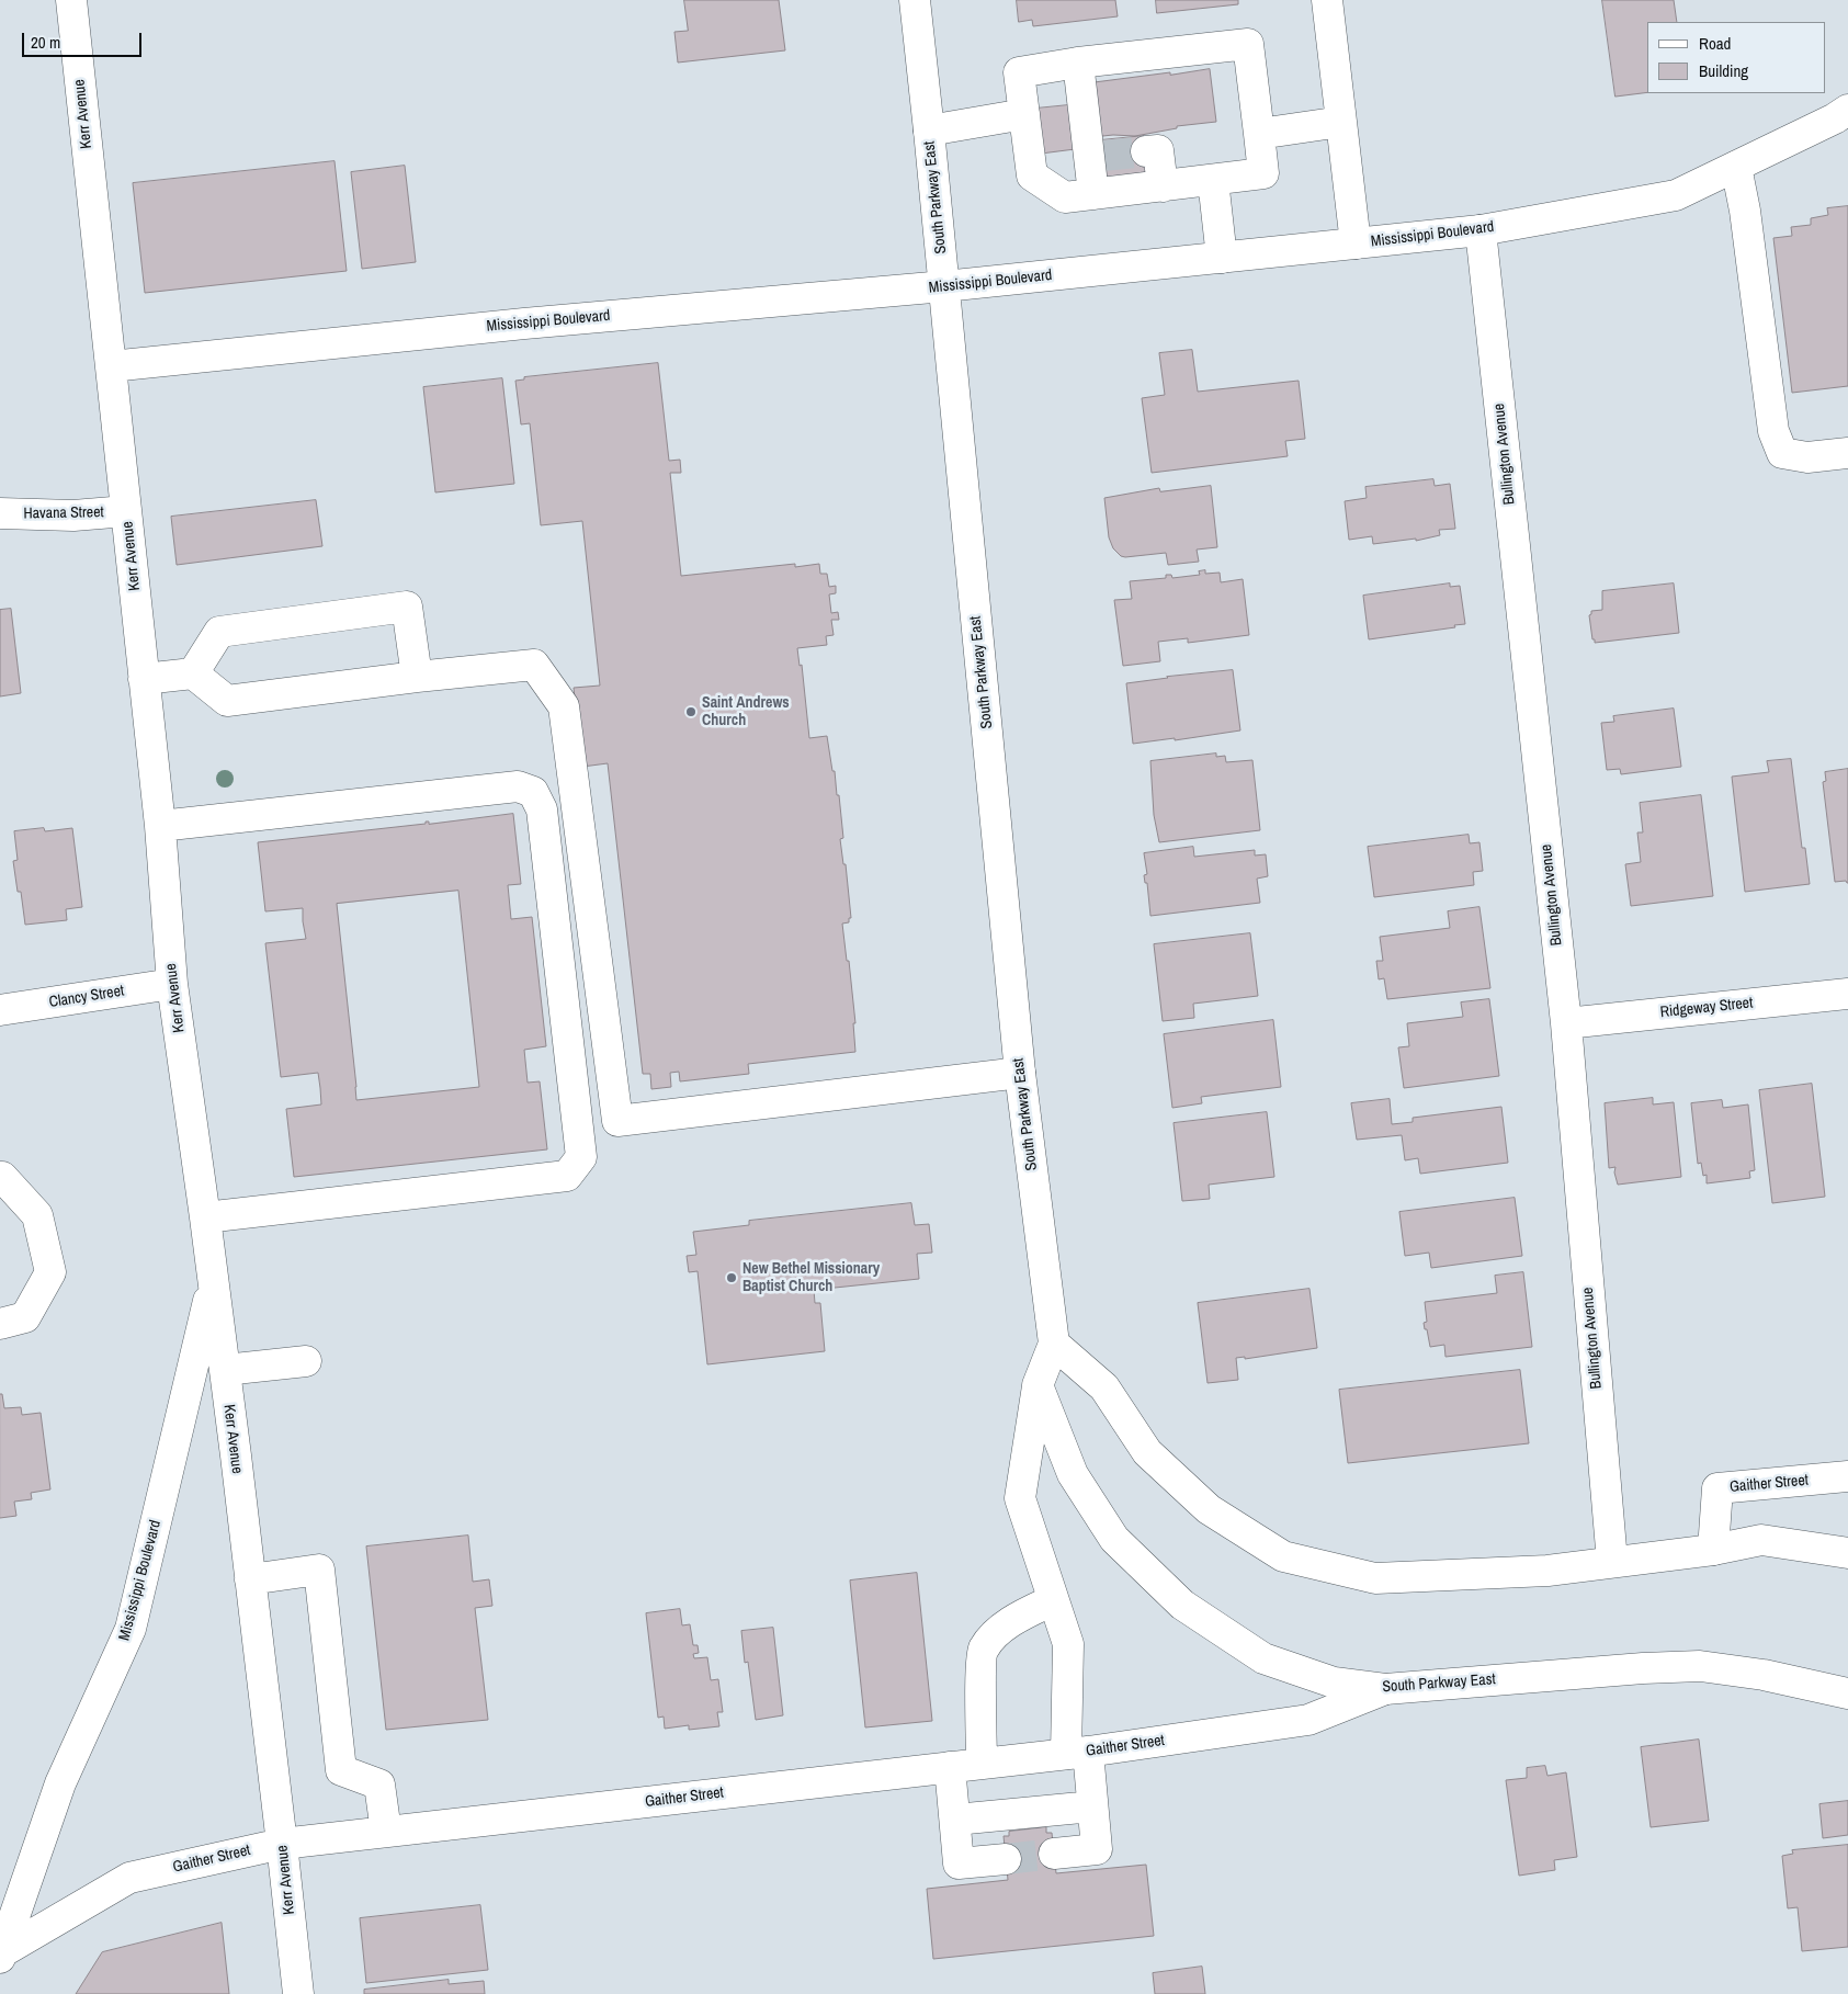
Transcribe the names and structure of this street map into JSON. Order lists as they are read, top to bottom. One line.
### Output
{"streets":{"street":["Kerr Avenue","South Parkway East","Mississippi Boulevard","Bullington Avenue","Havana Street","Clancy Street","Ridgeway Street","Gaither Street"]},"crossings":[["Kerr Avenue","Mississippi Boulevard"],["Kerr Avenue","Havana Street"],["Kerr Avenue","Clancy Street"],["Kerr Avenue","Gaither Street"],["South Parkway East","Mississippi Boulevard"],["South Parkway East","Gaither Street"],["Mississippi Boulevard","Bullington Avenue"],["Mississippi Boulevard","Gaither Street"],["Bullington Avenue","Ridgeway Street"]],"places":["Saint Andrews Church","New Bethel Missionary Baptist Church"],"legend":["Road","Building"],"scale_bar":"20 m"}
